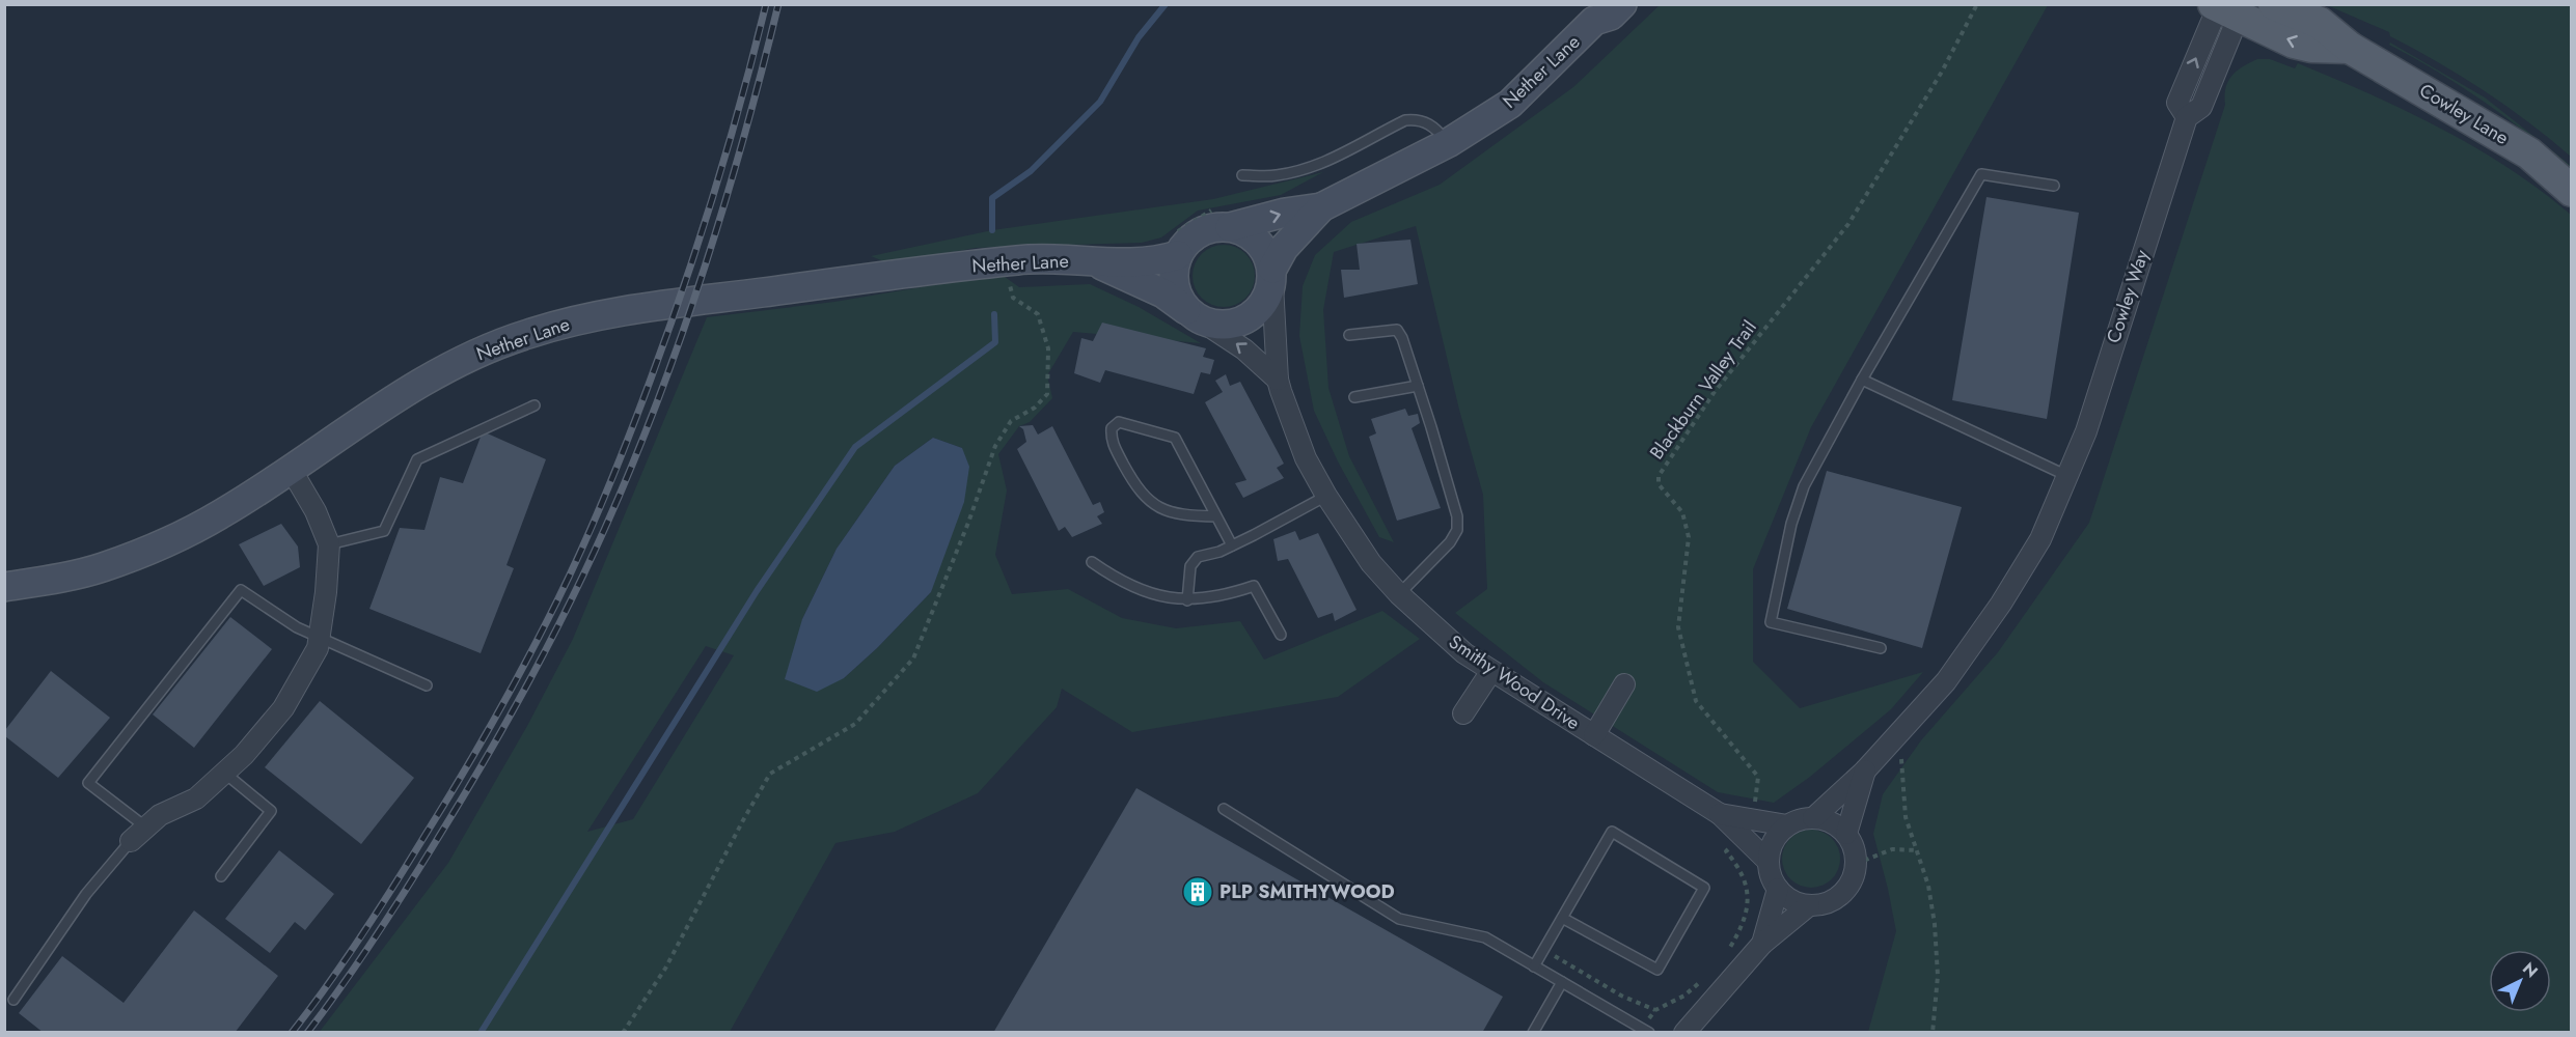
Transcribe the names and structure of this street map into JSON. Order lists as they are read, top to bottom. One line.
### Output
{"streets":{"main road":["Nether Lane","Cowley Lane"],"street":["Cowley Way","Smithy Wood Drive"],"path":["Blackburn Valley Trail"]},"crossings":[["Nether Lane","Smithy Wood Drive"],["Cowley Lane","Cowley Way"],["Cowley Way","Smithy Wood Drive"],["Blackburn Valley Trail","Smithy Wood Drive"]],"places":{"building":["PLP SMITHYWOOD"]},"north":"top right"}
